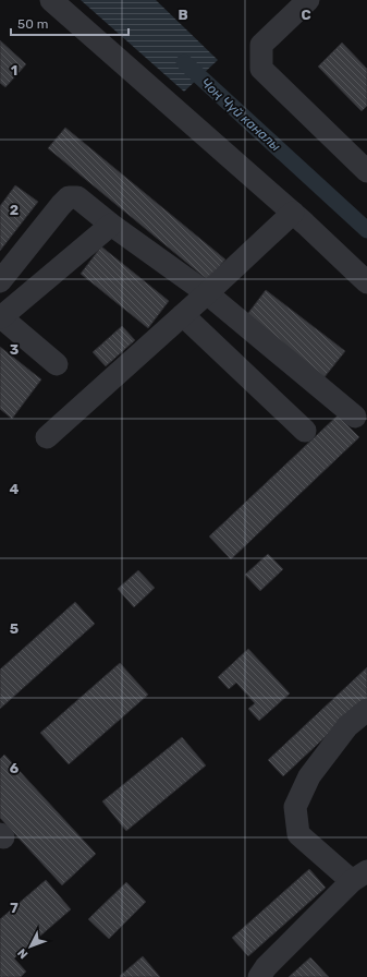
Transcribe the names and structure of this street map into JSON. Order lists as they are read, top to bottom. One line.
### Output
{"water":["Чоң Чүй каналы"],"scale_bar":"50 m","north":"bottom left","grid":{"columns":["B","C"],"rows":["1","2","3","4","5","6","7"]}}
